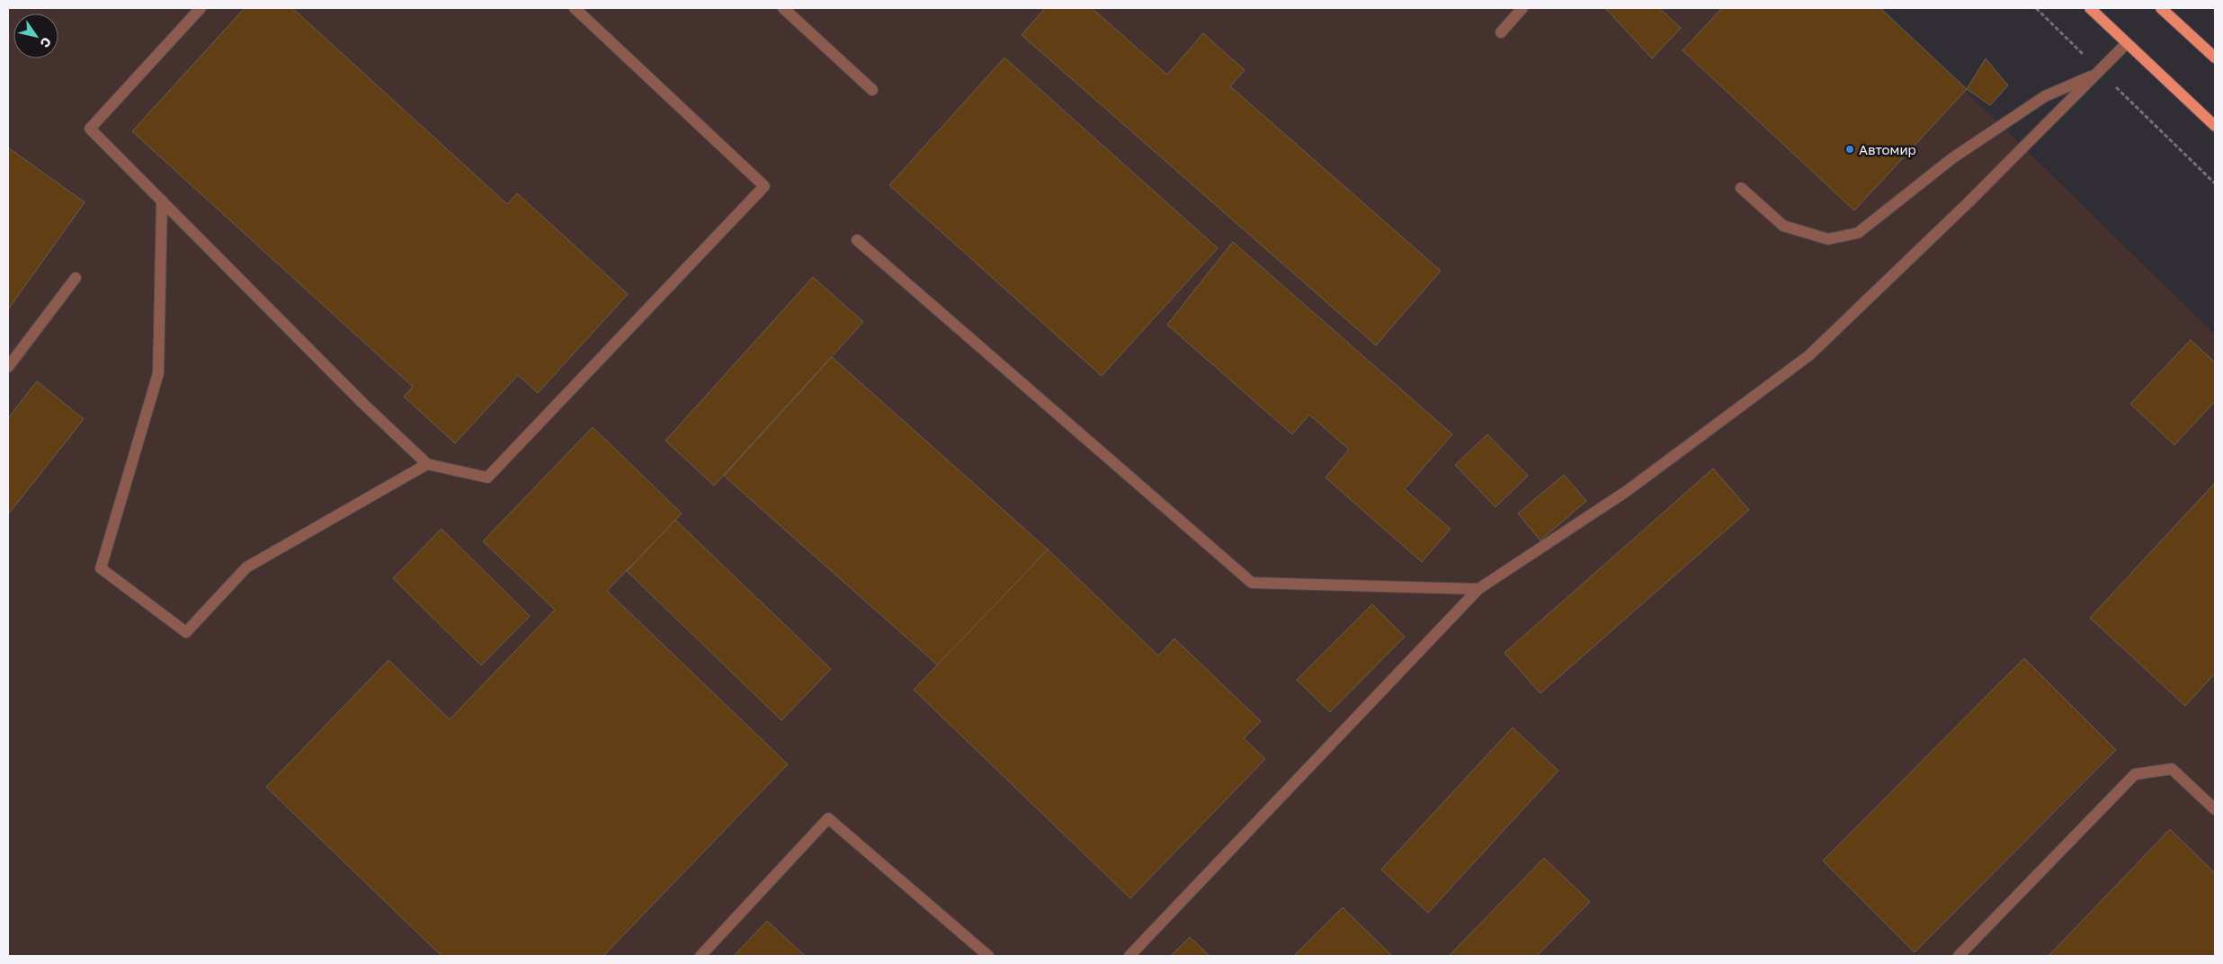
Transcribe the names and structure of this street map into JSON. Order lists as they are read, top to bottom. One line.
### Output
{"places":["Автомир"],"north":"bottom right"}
